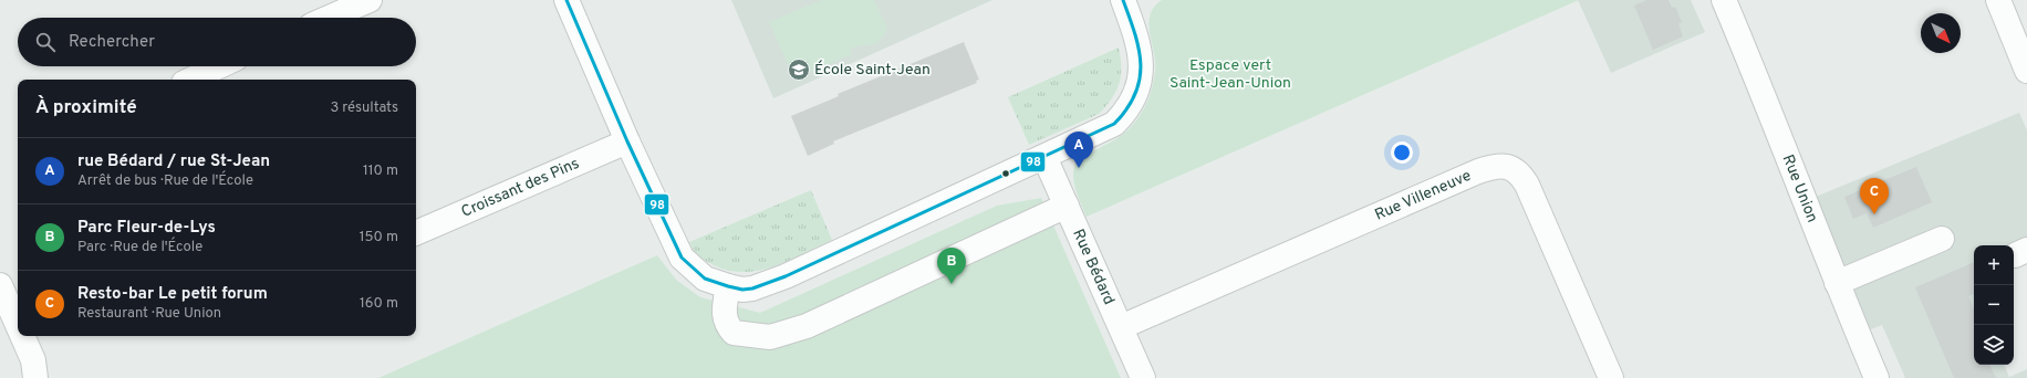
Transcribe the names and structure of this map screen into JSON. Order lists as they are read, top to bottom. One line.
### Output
{"streets":{"street":["Croissant des Pins","Rue Union","Rue Villeneuve","Rue Bédard"]},"crossings":[["Rue Villeneuve","Rue Bédard"]],"parks":["Espace vert Saint-Jean-Union"],"places":{"school or university":["École Saint-Jean"]},"lines":["transit line 98"],"north":"bottom right","page":{"search":"Rechercher","heading":["À proximité","3 résultats"],"pins":["A","C","B"],"list":[{"mark":"A","name":"rue Bédard / rue St-Jean","note":"Arrêt de bus · Rue de l'École","value":"110 m"},{"mark":"B","name":"Parc Fleur-de-Lys","note":"Parc · Rue de l'École","value":"150 m"},{"mark":"C","name":"Resto-bar Le petit forum","note":"Restaurant · Rue Union","value":"160 m"}],"map_buttons":["+","−"]}}
